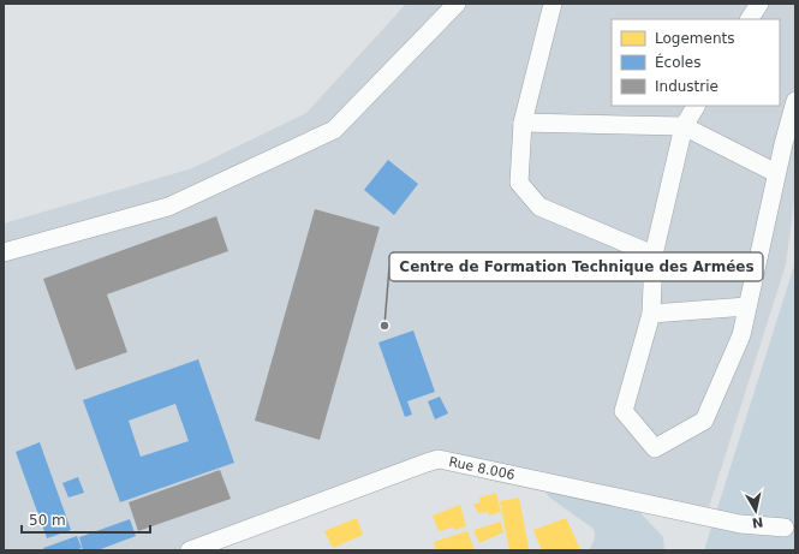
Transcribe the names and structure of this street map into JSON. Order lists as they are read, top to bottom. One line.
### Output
{"streets":{"street":["Rue 8.006"]},"places":["Centre de Formation Technique des Armées"],"legend":["Logements","Écoles","Industrie"],"scale_bar":"50 m","north":"bottom"}
